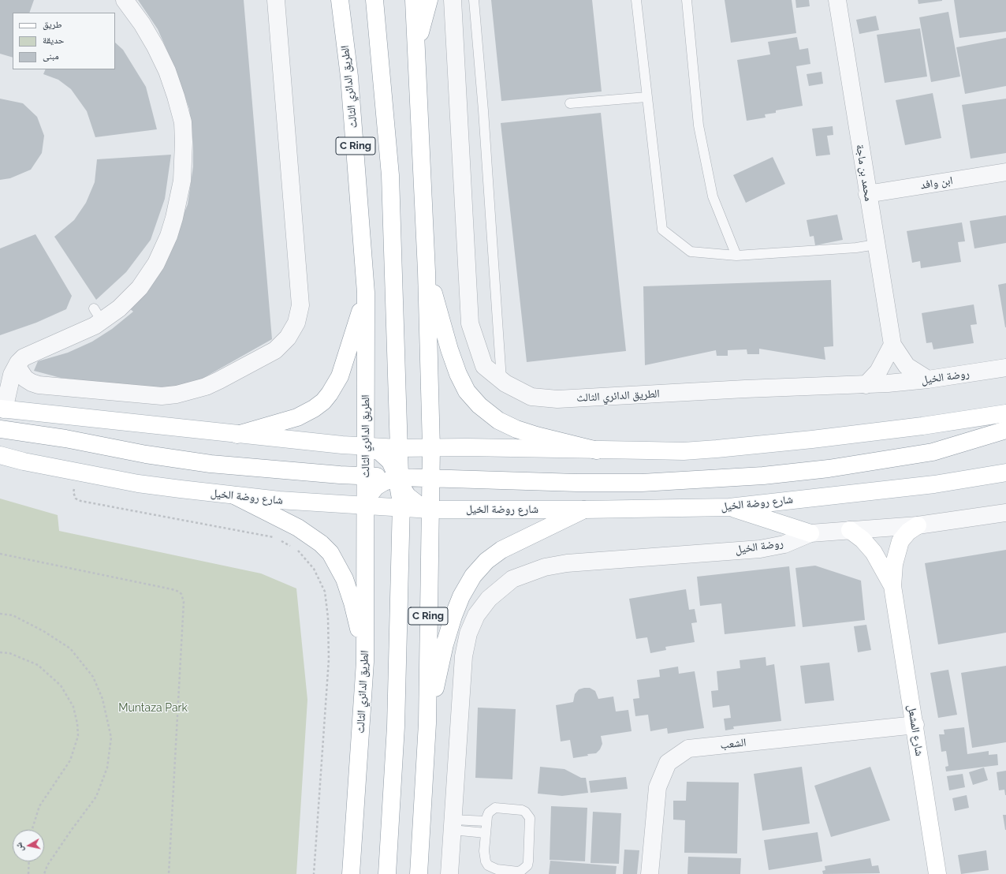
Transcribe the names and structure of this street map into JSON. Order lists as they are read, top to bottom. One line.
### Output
{"streets":{"main road":["الطريق الدائري الثالث","C Ring","شارع روضة الخيل","شارع المشعل"],"street":["محمد بن ماجة","ابن وافد","روضة الخيل","الشعب"]},"crossings":[["الطريق الدائري الثالث","روضة الخيل"],["الطريق الدائري الثالث","شارع روضة الخيل"],["C Ring","شارع روضة الخيل"],["محمد بن ماجة","ابن وافد"],["محمد بن ماجة","روضة الخيل"],["روضة الخيل","شارع المشعل"],["شارع المشعل","الشعب"]],"parks":["Muntaza Park"],"legend":["طريق","حديقة","مبنى"],"north":"left"}
